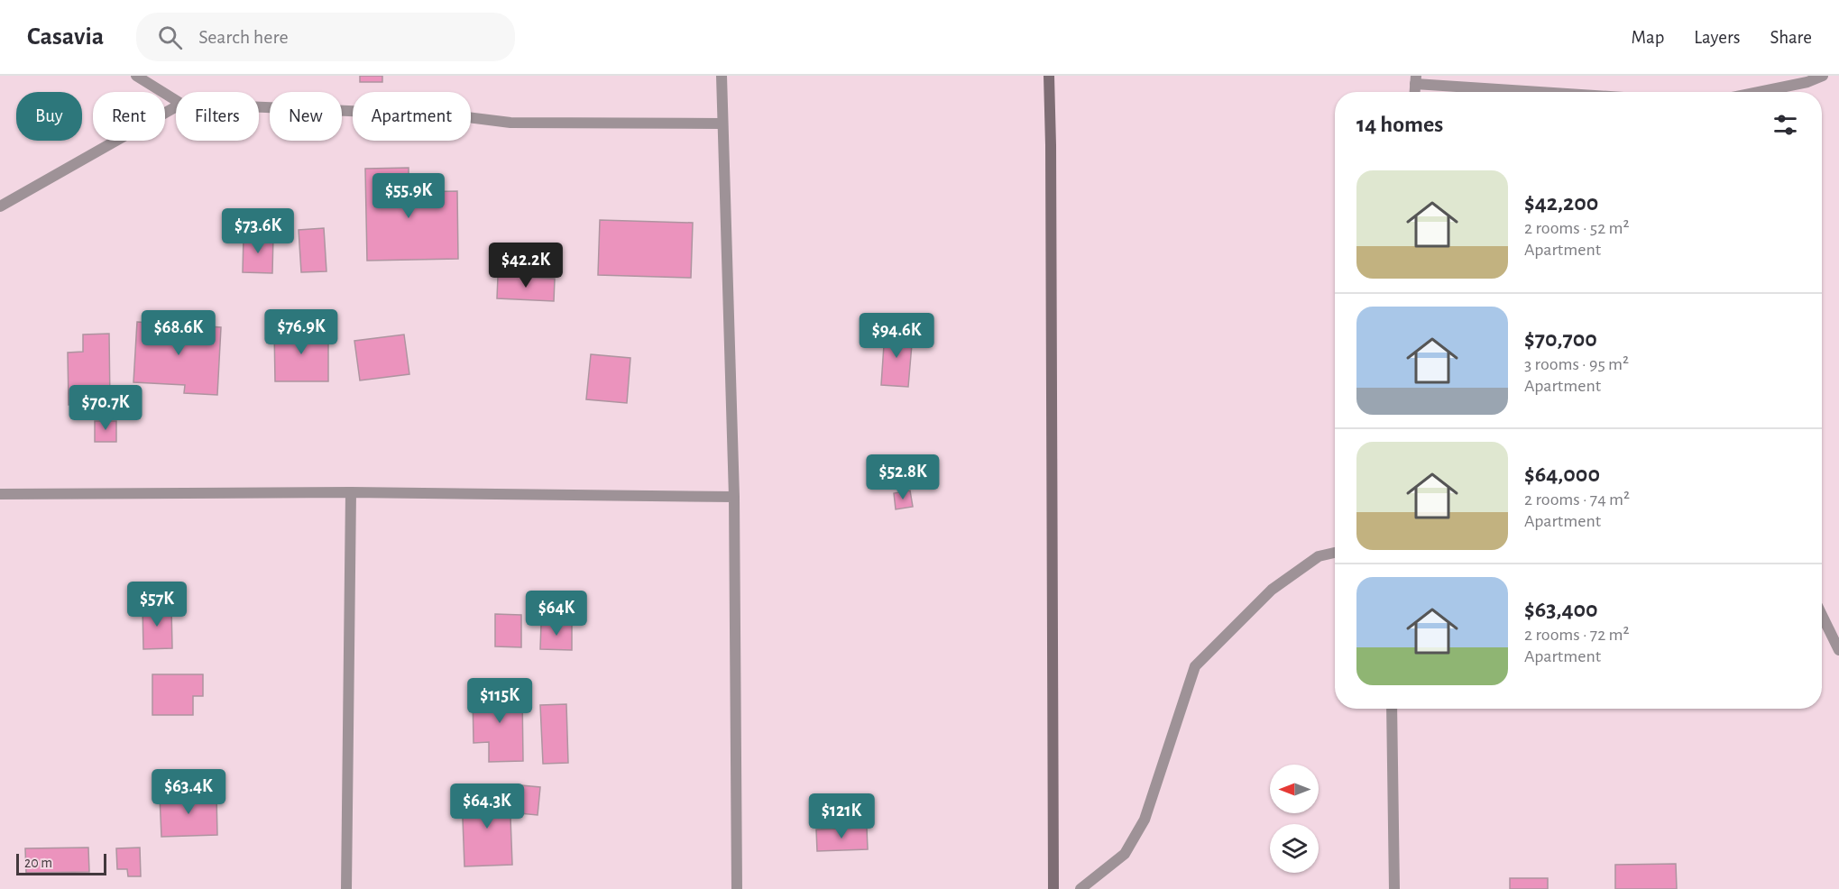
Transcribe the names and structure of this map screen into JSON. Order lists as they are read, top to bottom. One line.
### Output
{"scale_bar":"20 m","north":"left","page":{"header":"Casavia","search":"Search here","nav":["Map","Layers","Share"],"chip":["Buy","Rent","Filters","New","Apartment"],"heading":"14 homes","list":[{"name":"$42,200","note":"2 rooms · 52 m² · Apartment"},{"name":"$70,700","note":"3 rooms · 95 m² · Apartment"},{"name":"$64,000","note":"2 rooms · 74 m² · Apartment"},{"name":"$63,400","note":"2 rooms · 72 m² · Apartment"}],"price":["$55.9K","$73.6K","$42.2K","$76.9K","$68.6K","$94.6K","$70.7K","$52.8K","$57K","$64K","$115K","$63.4K","$64.3K","$121K"],"scale":"20 m"}}
